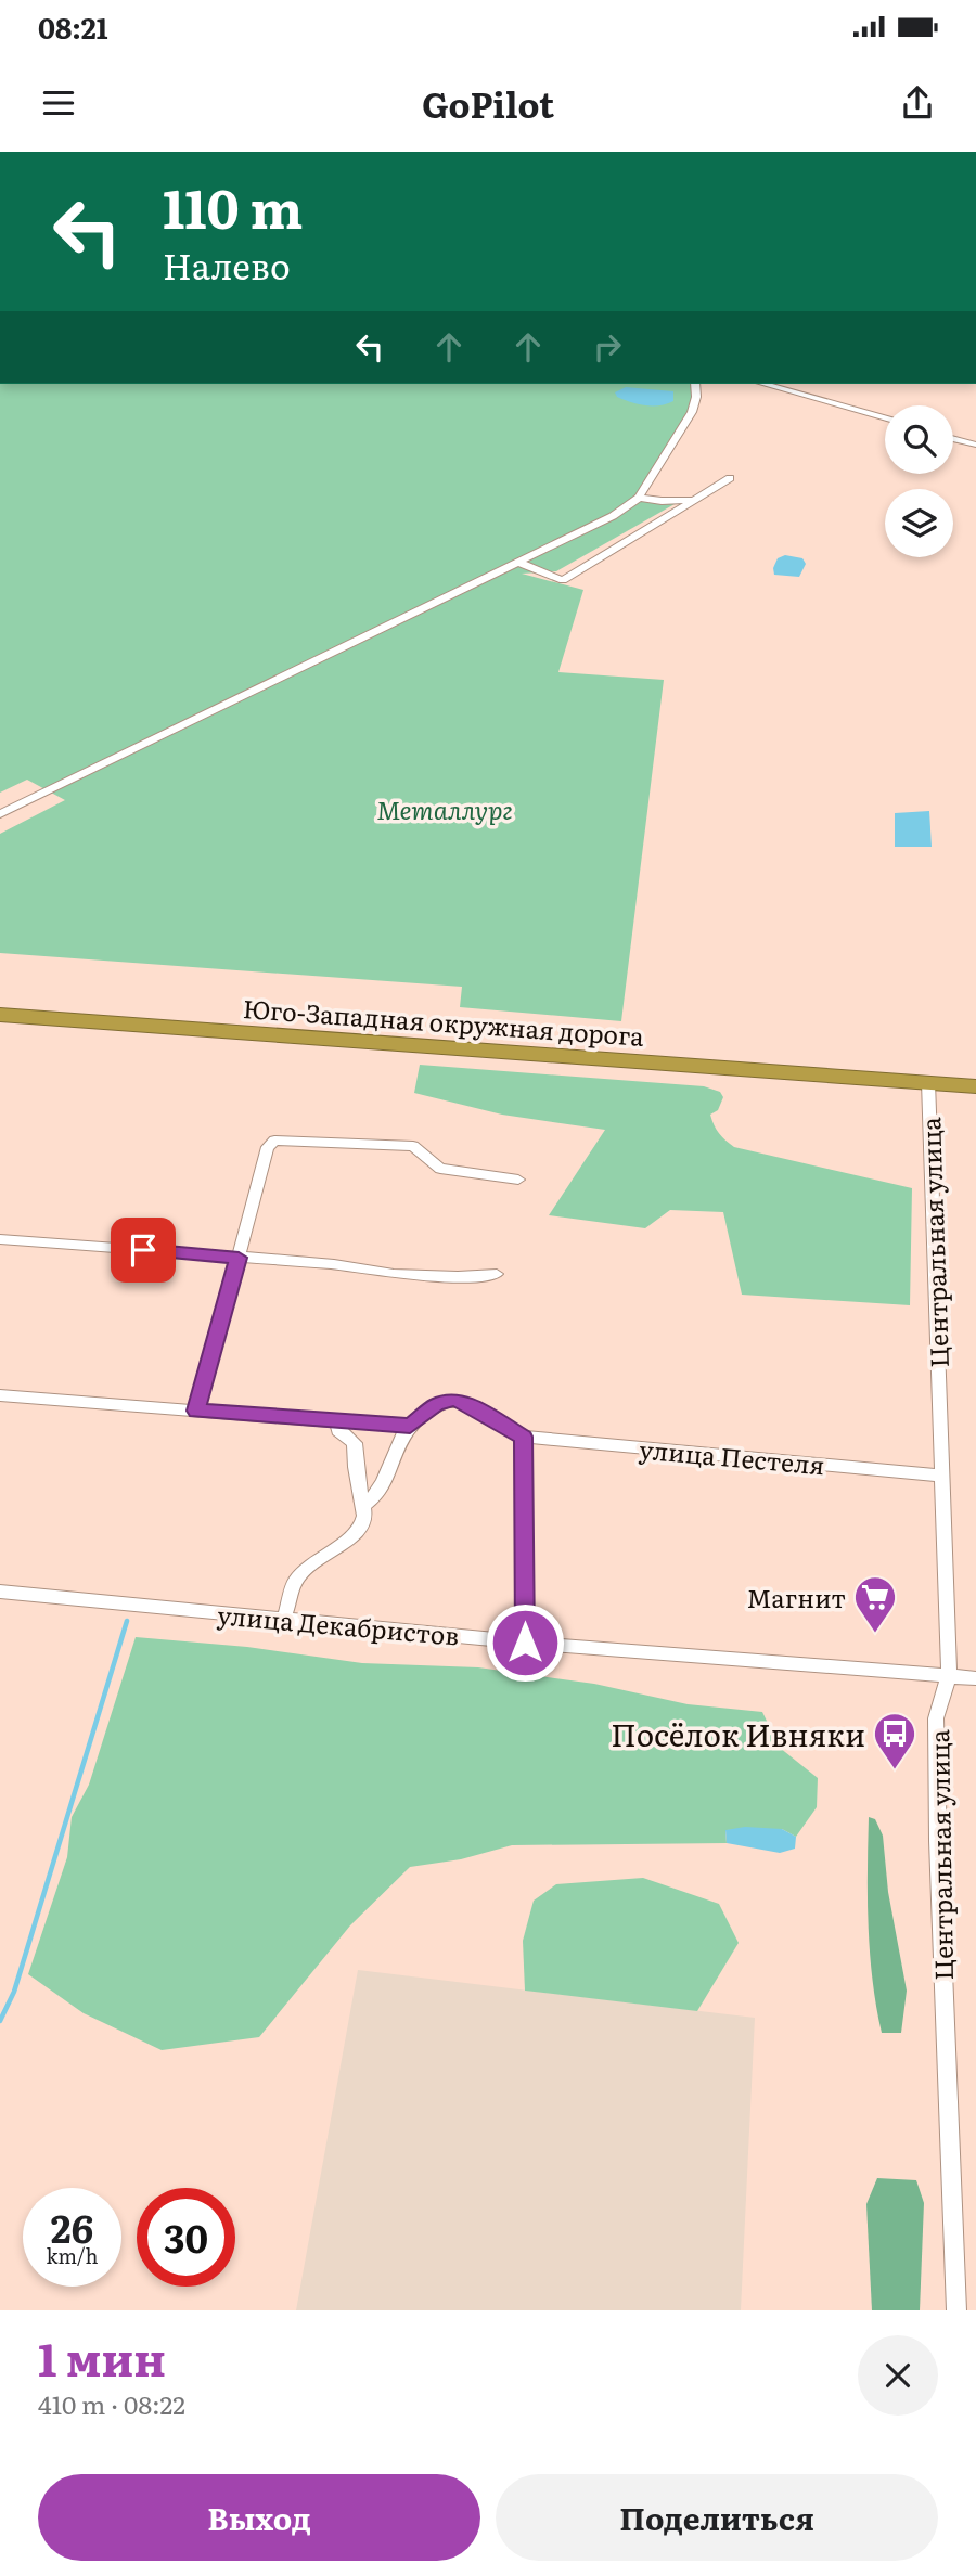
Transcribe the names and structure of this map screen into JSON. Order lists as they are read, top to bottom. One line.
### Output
{"streets":{"highway":["Юго-Западная окружная дорога"],"street":["Центральная улица","улица Пестеля","улица Декабристов"]},"crossings":[["Юго-Западная окружная дорога","Центральная улица"],["Центральная улица","улица Пестеля"],["Центральная улица","улица Декабристов"]],"parks":["Металлург"],"places":{"supermarket":["Магнит"],"bus stop":["Посёлок Ивняки"]},"page":{"status":"08:21","header":"GoPilot","turn":["110 m","Налево"],"speed":"26 km/h","limit":"30","heading":["1 мин","410 m · 08:22"],"buttons":["Выход","Поделиться"]}}
